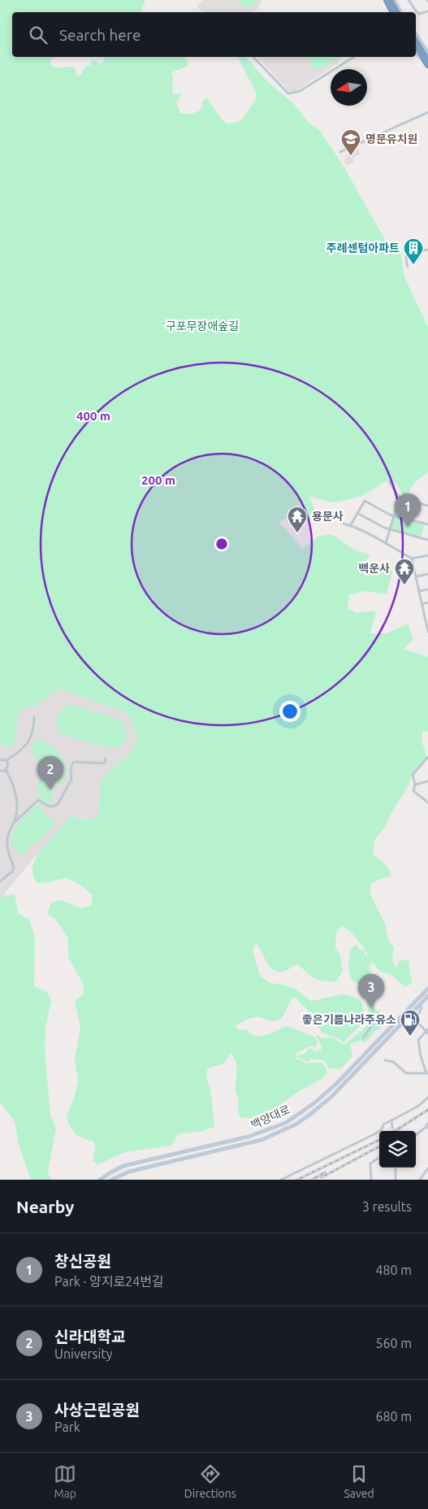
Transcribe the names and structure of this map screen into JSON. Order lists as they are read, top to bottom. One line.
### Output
{"streets":{"main road":["백양대로"]},"parks":["구포무장애숲길"],"places":{"school or university":["명문유치원"],"building":["주례센텀아파트"],"temple":["용문사","백운사"],"fuel station":["좋은기름나라주유소"]},"north":"left","page":{"search":"Search here","pins":["1","2","3"],"heading":["Nearby","3 results"],"list":[{"mark":"1","name":"창신공원","note":"Park · 양지로24번길","value":"480 m"},{"mark":"2","name":"신라대학교","note":"University","value":"560 m"},{"mark":"3","name":"사상근린공원","note":"Park","value":"680 m"}],"nav":["Map","Directions","Saved"]},"rings":["400 m","200 m"]}
